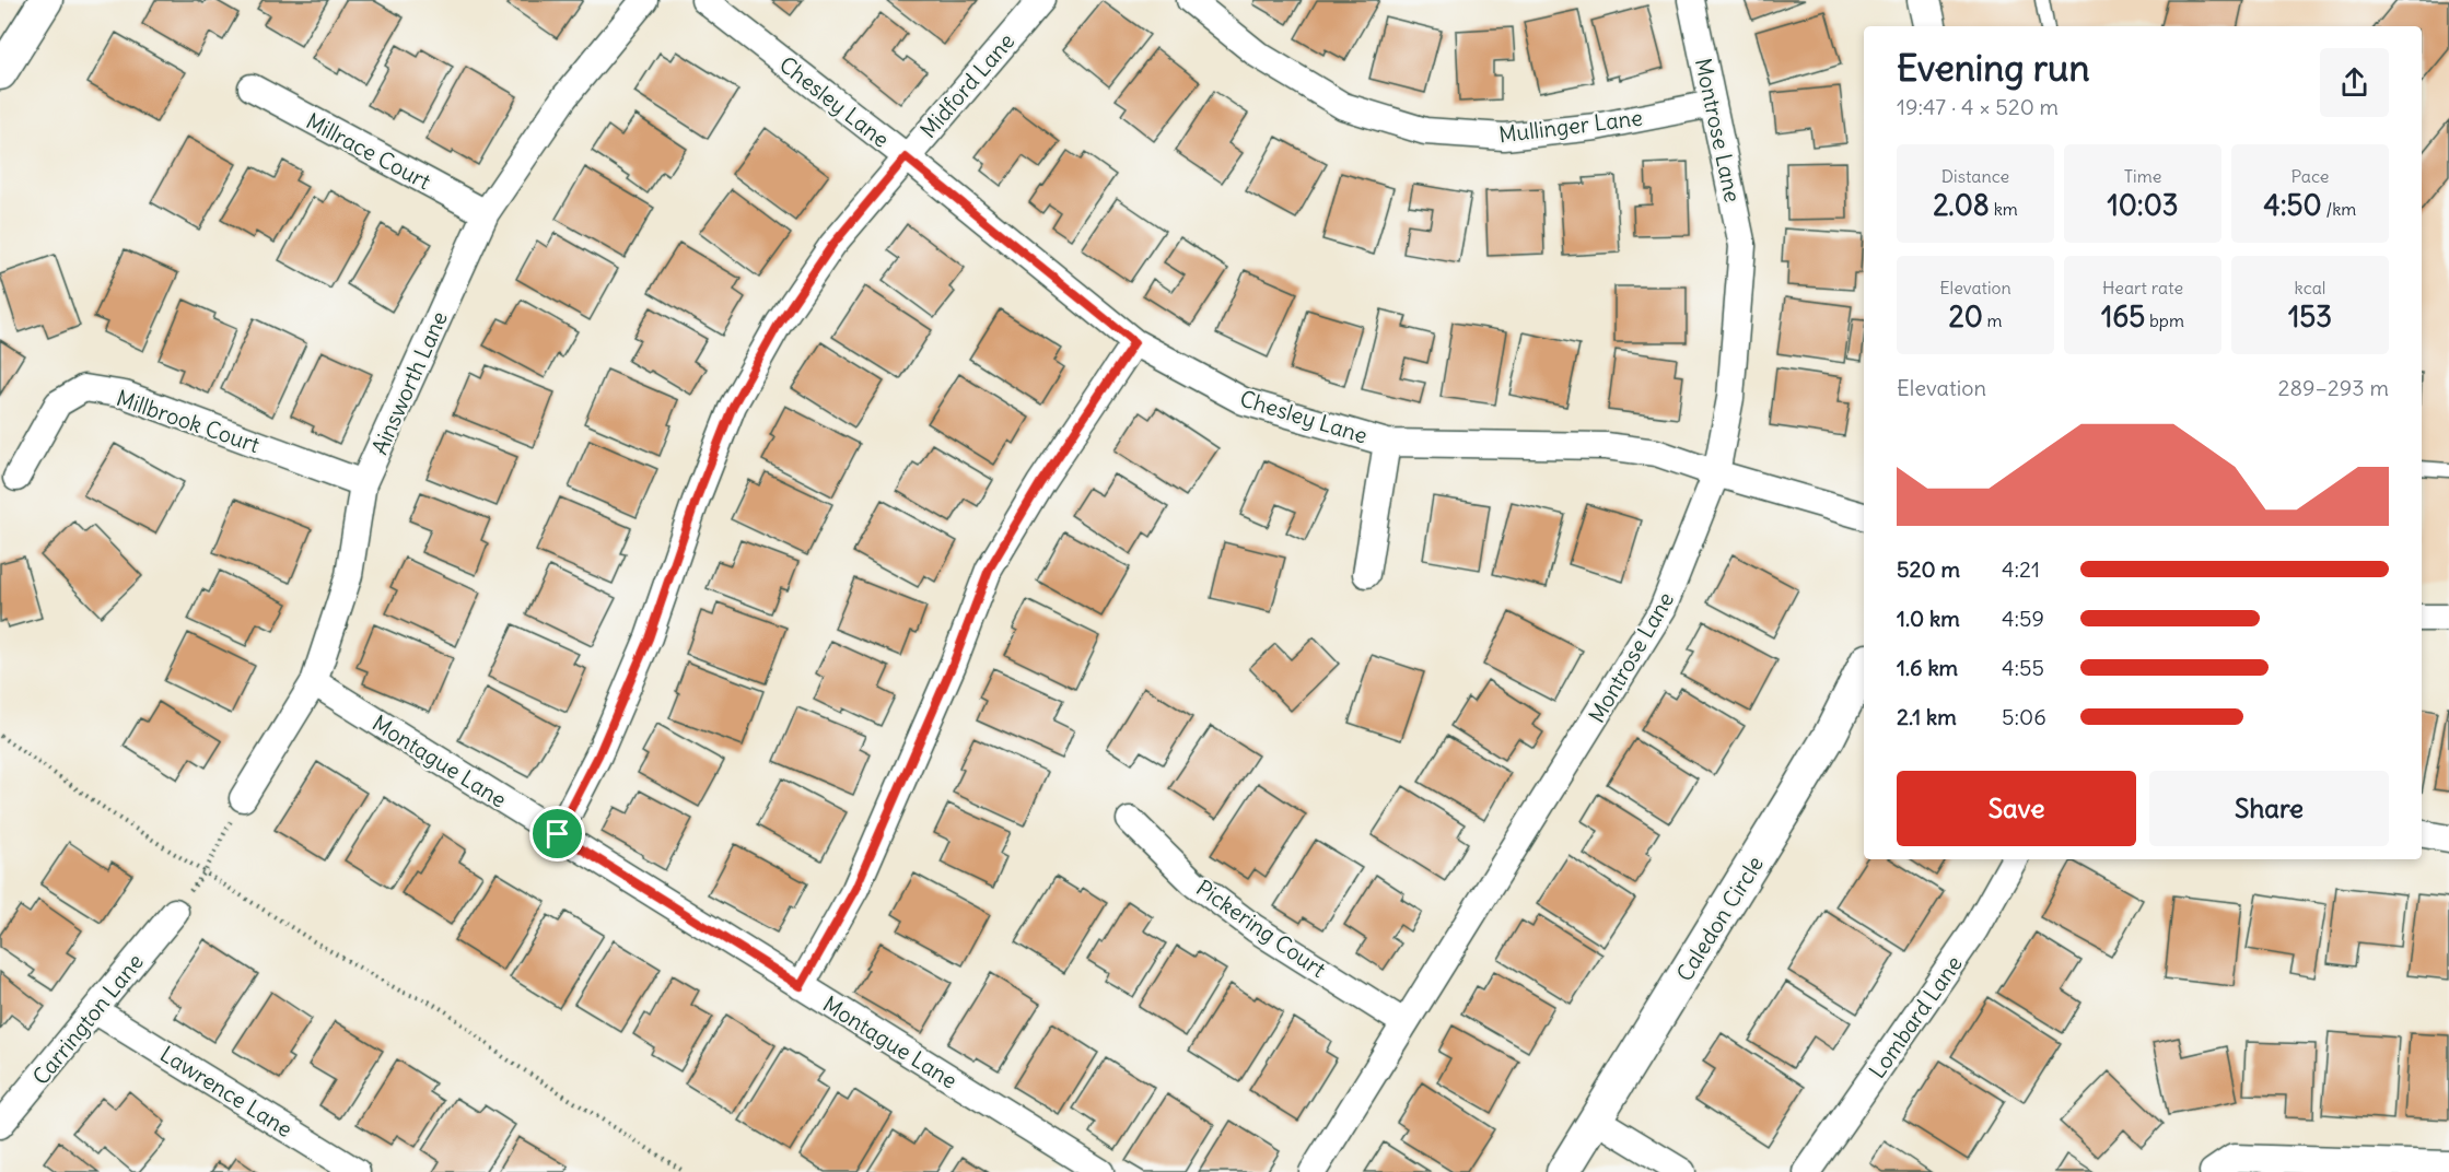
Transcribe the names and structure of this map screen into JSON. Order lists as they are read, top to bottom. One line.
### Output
{"streets":{"street":["Midford Lane","Chesley Lane","Mullinger Lane","Montrose Lane","Millrace Court","Ainsworth Lane","Millbrook Court","Montague Lane","Caledon Circle","Pickering Court","Lombard Lane","Carrington Lane","Lawrence Lane"]},"crossings":[["Midford Lane","Chesley Lane"],["Midford Lane","Montague Lane"],["Chesley Lane","Montrose Lane"],["Mullinger Lane","Montrose Lane"],["Montrose Lane","Pickering Court"],["Millrace Court","Ainsworth Lane"],["Ainsworth Lane","Millbrook Court"],["Ainsworth Lane","Montague Lane"],["Carrington Lane","Lawrence Lane"]],"page":{"heading":["Evening run","19:47 · 4 × 520 m"],"stats":[["Distance","2.08 km"],["Time","10:03"],["Pace","4:50 /km"],["Elevation","20 m"],["Heart rate","165 bpm"],["kcal","153"]],"chart":["Elevation","289–293 m"],"list":[{"name":"520 m","note":"4:21"},{"name":"1.0 km","note":"4:59"},{"name":"1.6 km","note":"4:55"},{"name":"2.1 km","note":"5:06"}],"buttons":["Save","Share"]}}
